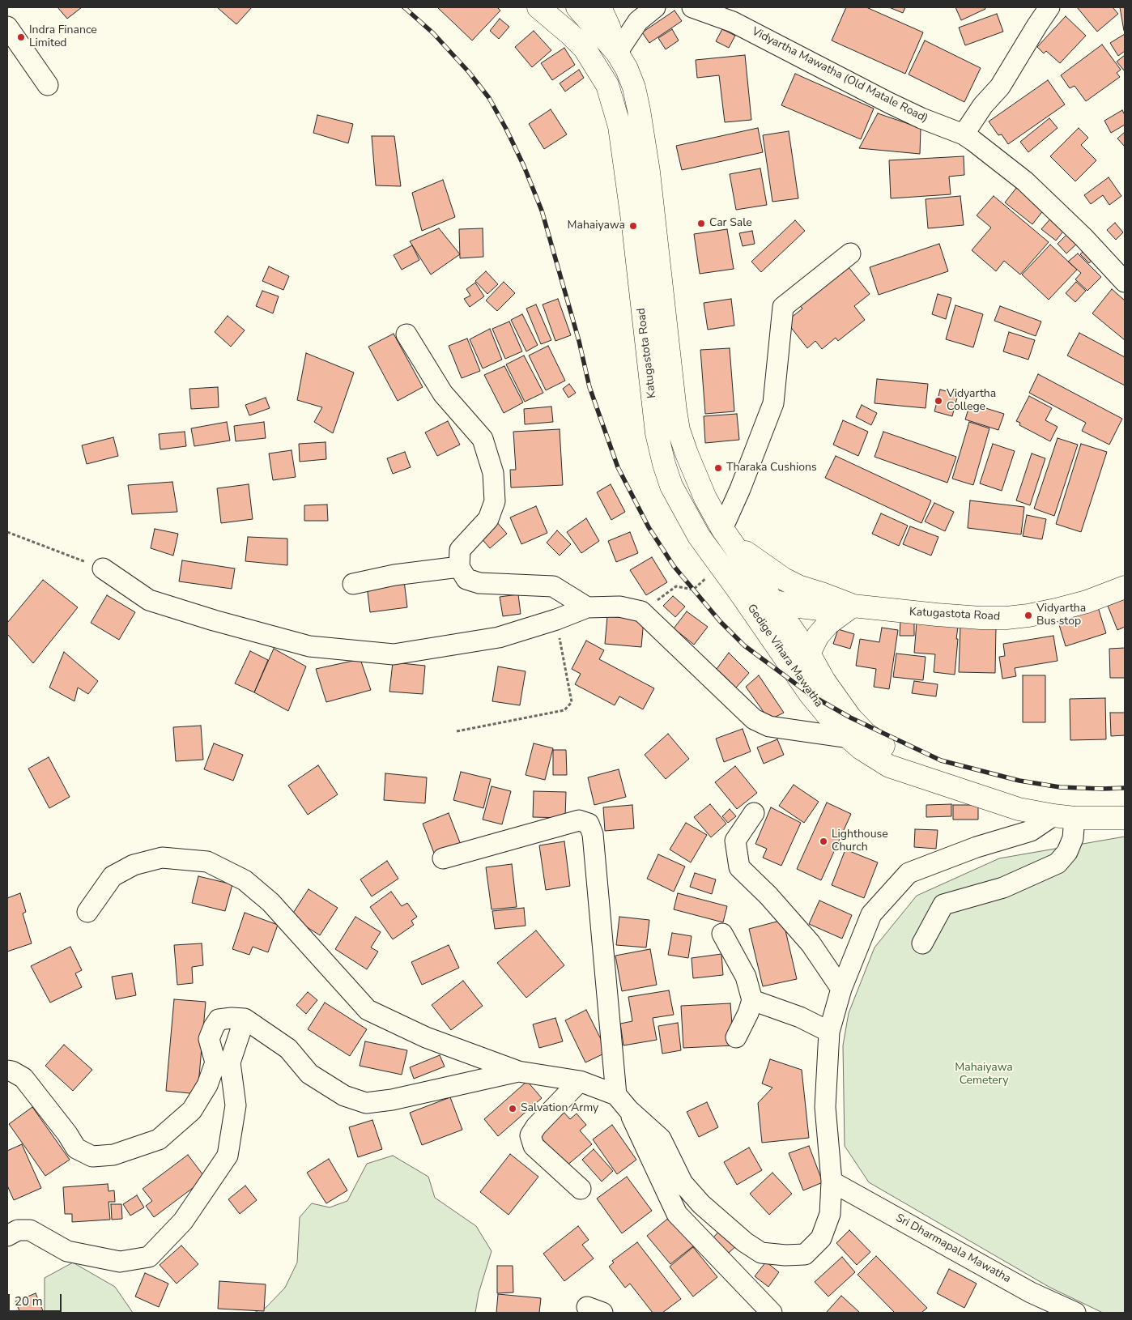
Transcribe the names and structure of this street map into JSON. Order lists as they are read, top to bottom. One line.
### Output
{"streets":{"main road":["Katugastota Road","Gedige Vihara Mawatha"],"street":["Vidyartha Mawatha (Old Matale Road)","Sri Dharmapala Mawatha"]},"crossings":[["Katugastota Road","Gedige Vihara Mawatha"]],"parks":["Mahaiyawa Cemetery"],"places":["Indra Finance Limited","Car Sale","Mahaiyawa","Vidyartha College","Tharaka Cushions","Vidyartha Bus stop","Lighthouse Church","Salvation Army"],"scale_bar":"20 m"}
